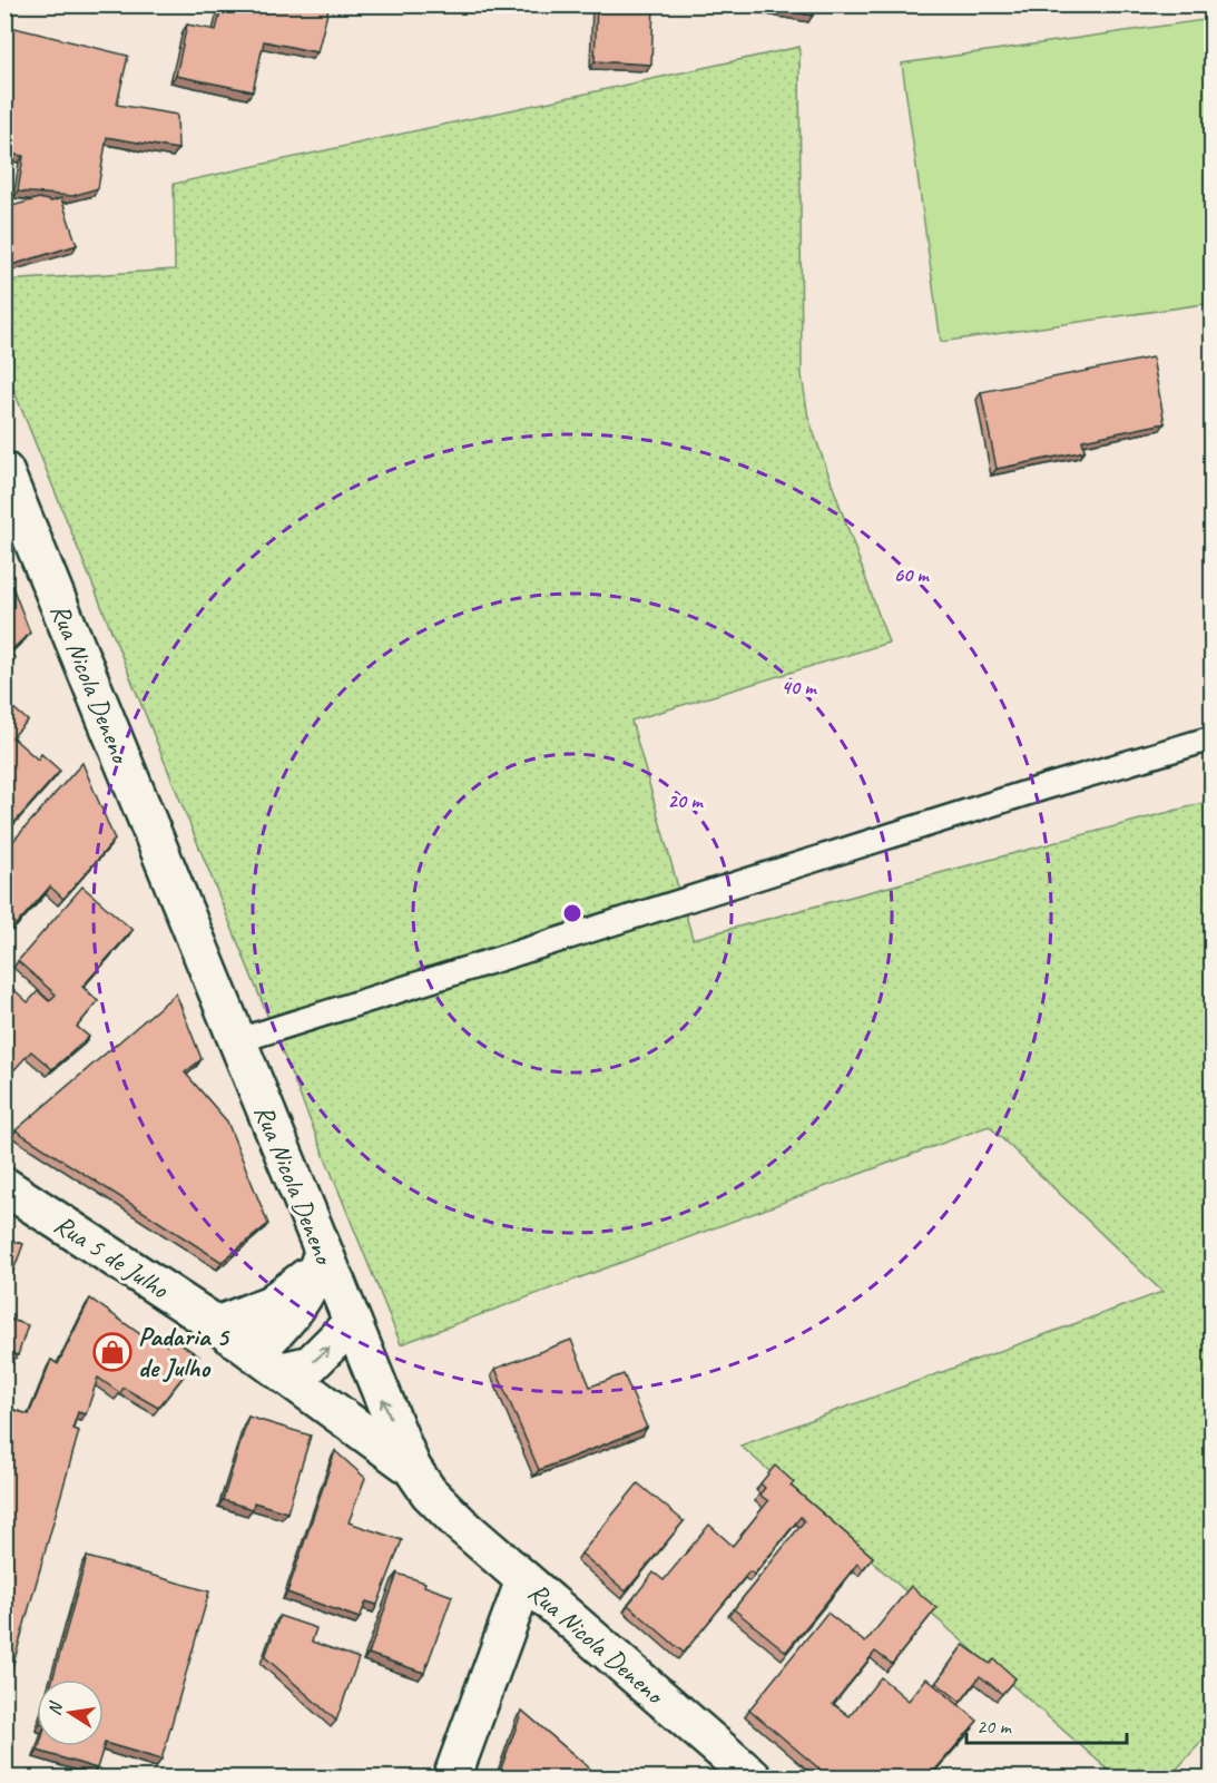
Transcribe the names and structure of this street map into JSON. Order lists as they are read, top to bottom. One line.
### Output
{"streets":{"street":["Rua Nicola Deneno","Rua 5 de Julho"]},"crossings":[["Rua Nicola Deneno","Rua 5 de Julho"]],"places":{"shop":["Padaria 5 de Julho"]},"scale_bar":"20 m","north":"left","rings":["60 m","40 m","20 m"]}
